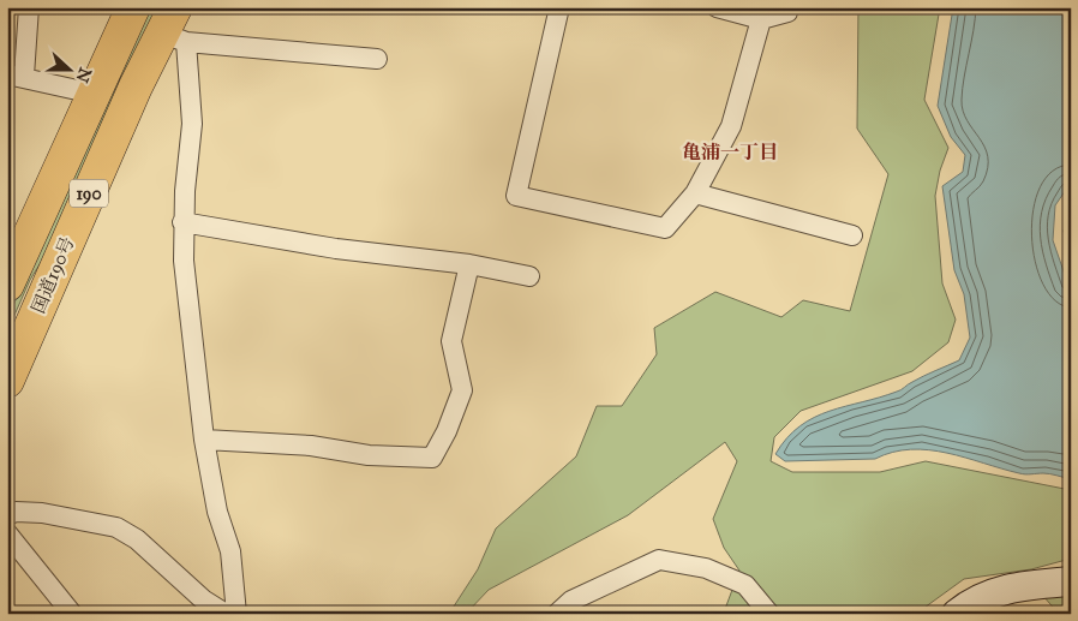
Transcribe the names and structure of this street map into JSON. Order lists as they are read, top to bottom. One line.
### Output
{"streets":{"highway":["190","国道190号"]},"districts":["亀浦一丁目"],"north":"right"}
